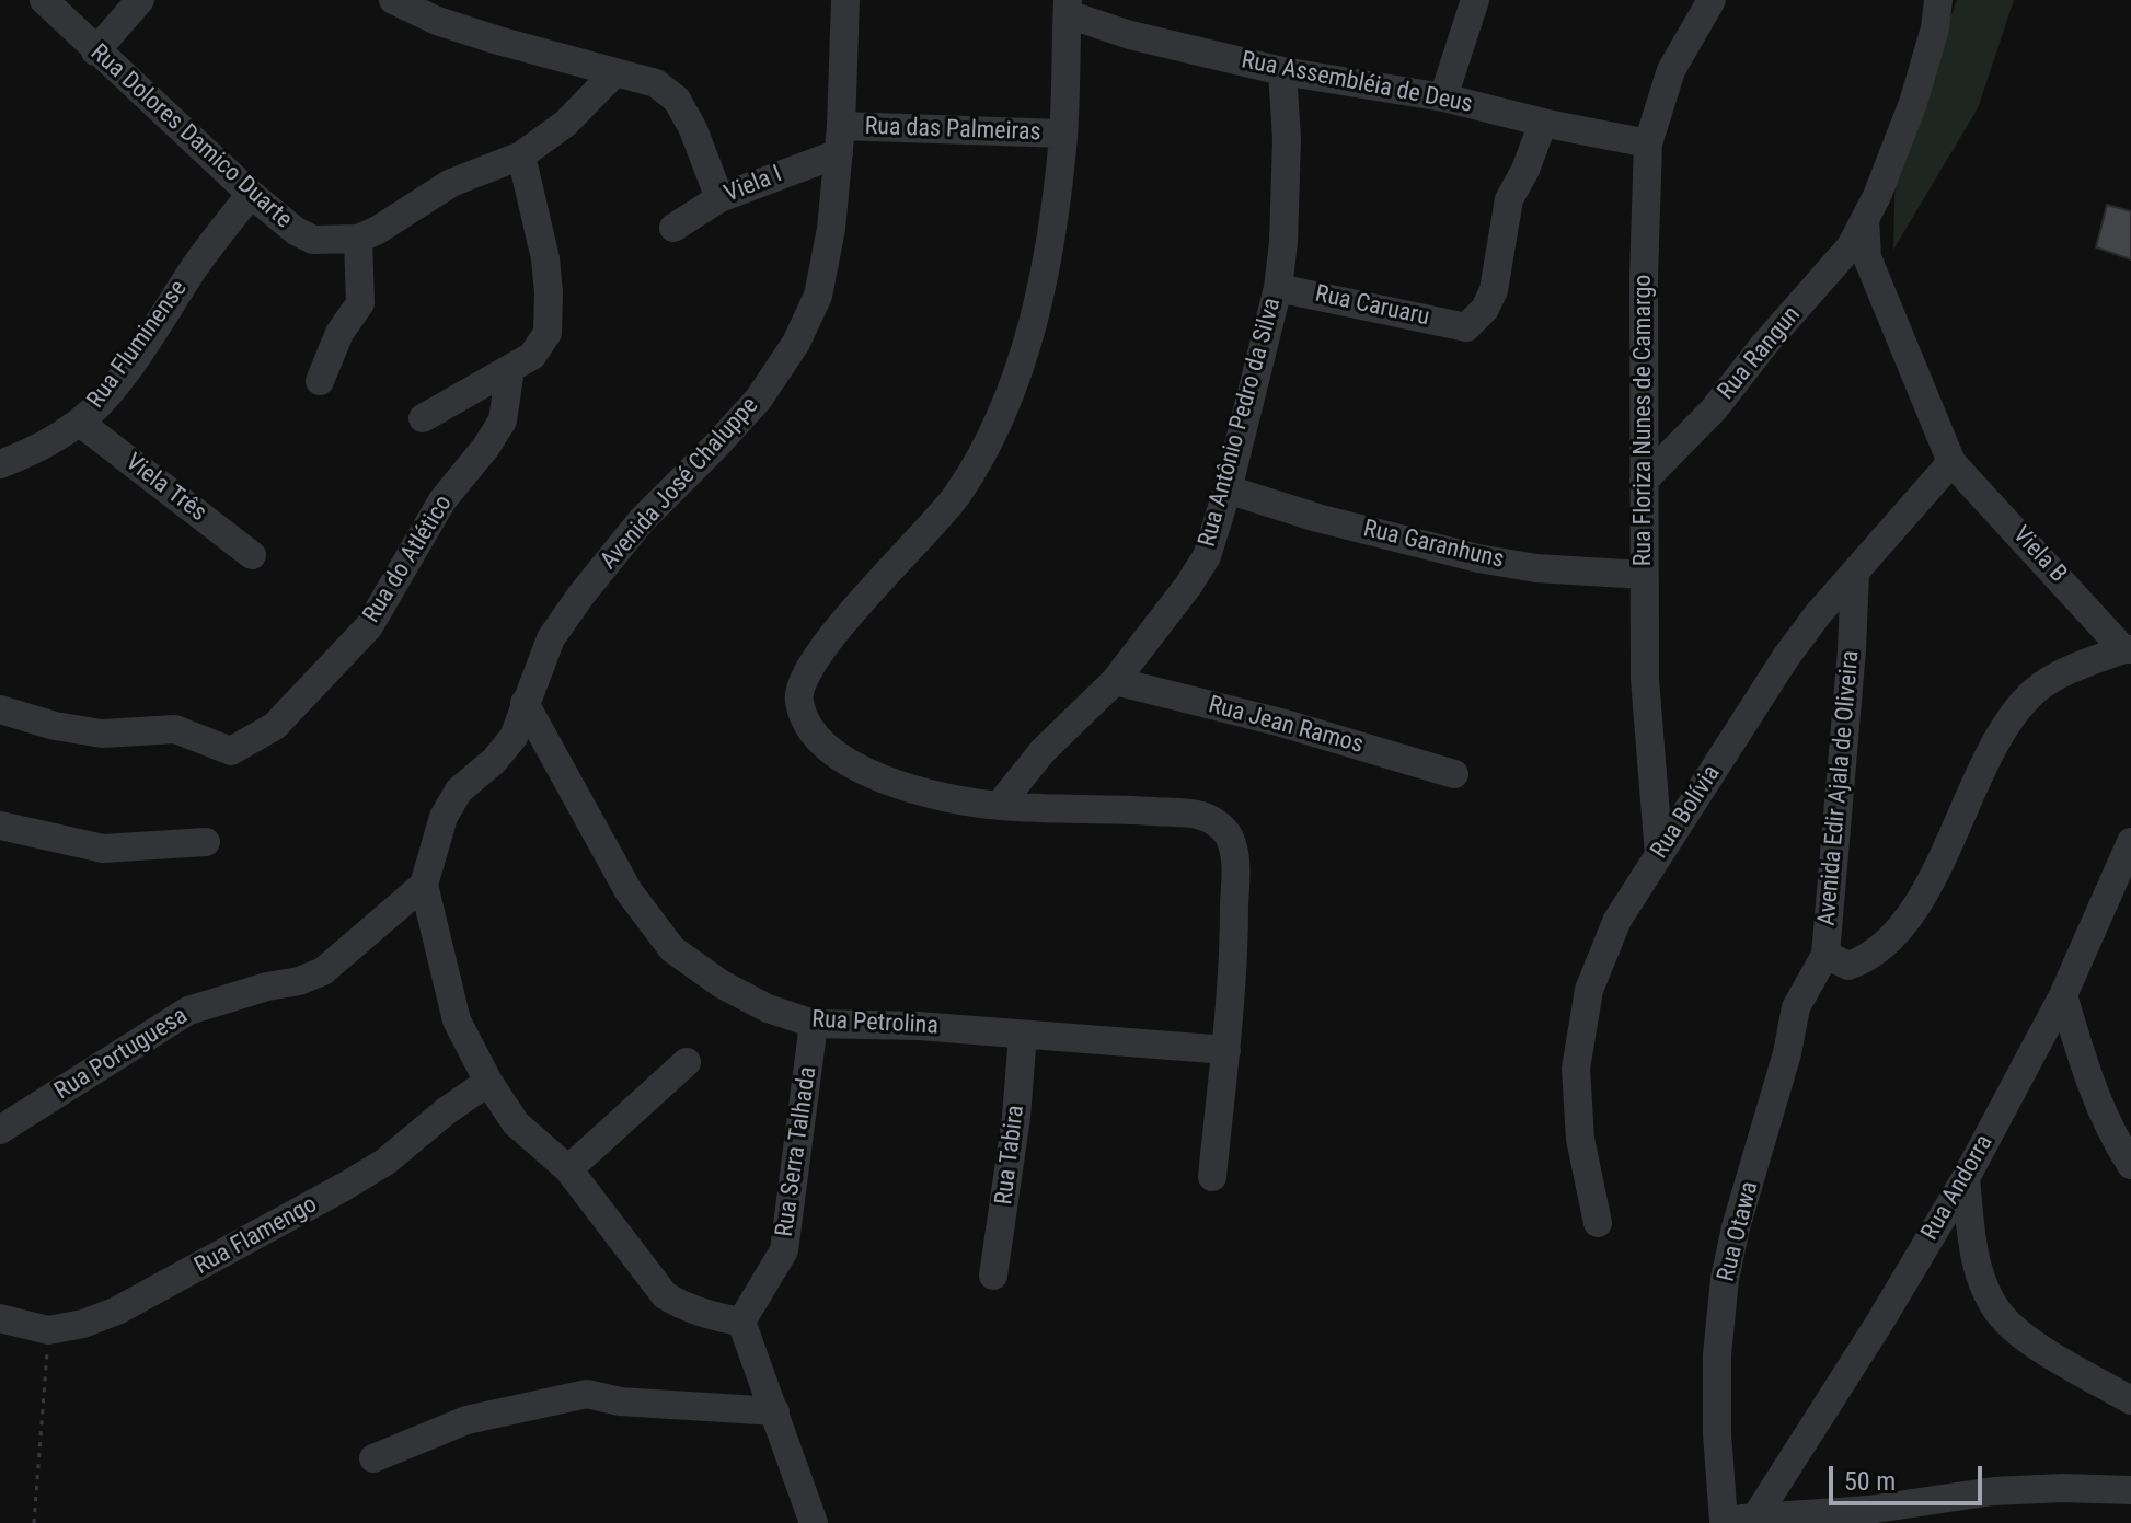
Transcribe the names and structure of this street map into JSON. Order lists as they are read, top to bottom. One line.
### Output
{"streets":{"street":["Rua Assembléia de Deus","Rua das Palmeiras","Rua Dolores Damico Duarte","Viela I","Rua Caruaru","Rua Fluminense","Rua Rangun","Rua Floriza Nunes de Camargo","Rua Antônio Pedro da Silva","Avenida José Chaluppe","Viela Três","Rua Garanhuns","Viela B","Rua do Atlético","Rua Jean Ramos","Avenida Edir Ajala de Oliveira","Rua Bolívia","Rua Petrolina","Rua Portuguesa","Rua Serra Talhada","Rua Tabira","Rua Andorra","Rua Otawa","Rua Flamengo"]},"crossings":[["Rua Assembléia de Deus","Rua Caruaru"],["Rua Assembléia de Deus","Rua Floriza Nunes de Camargo"],["Rua Assembléia de Deus","Rua Antônio Pedro da Silva"],["Rua das Palmeiras","Viela I"],["Rua das Palmeiras","Avenida José Chaluppe"],["Rua Dolores Damico Duarte","Rua Fluminense"],["Viela I","Avenida José Chaluppe"],["Rua Caruaru","Rua Antônio Pedro da Silva"],["Rua Fluminense","Viela Três"],["Rua Rangun","Rua Floriza Nunes de Camargo"],["Rua Floriza Nunes de Camargo","Rua Garanhuns"],["Rua Floriza Nunes de Camargo","Rua Bolívia"],["Rua Antônio Pedro da Silva","Rua Garanhuns"],["Rua Antônio Pedro da Silva","Rua Jean Ramos"],["Avenida José Chaluppe","Rua Petrolina"],["Avenida José Chaluppe","Rua Portuguesa"],["Avenida José Chaluppe","Rua Serra Talhada"],["Avenida José Chaluppe","Rua Flamengo"],["Viela B","Avenida Edir Ajala de Oliveira"],["Viela B","Rua Bolívia"],["Avenida Edir Ajala de Oliveira","Rua Bolívia"],["Avenida Edir Ajala de Oliveira","Rua Otawa"],["Rua Petrolina","Rua Serra Talhada"],["Rua Petrolina","Rua Tabira"]],"scale_bar":"50 m"}
